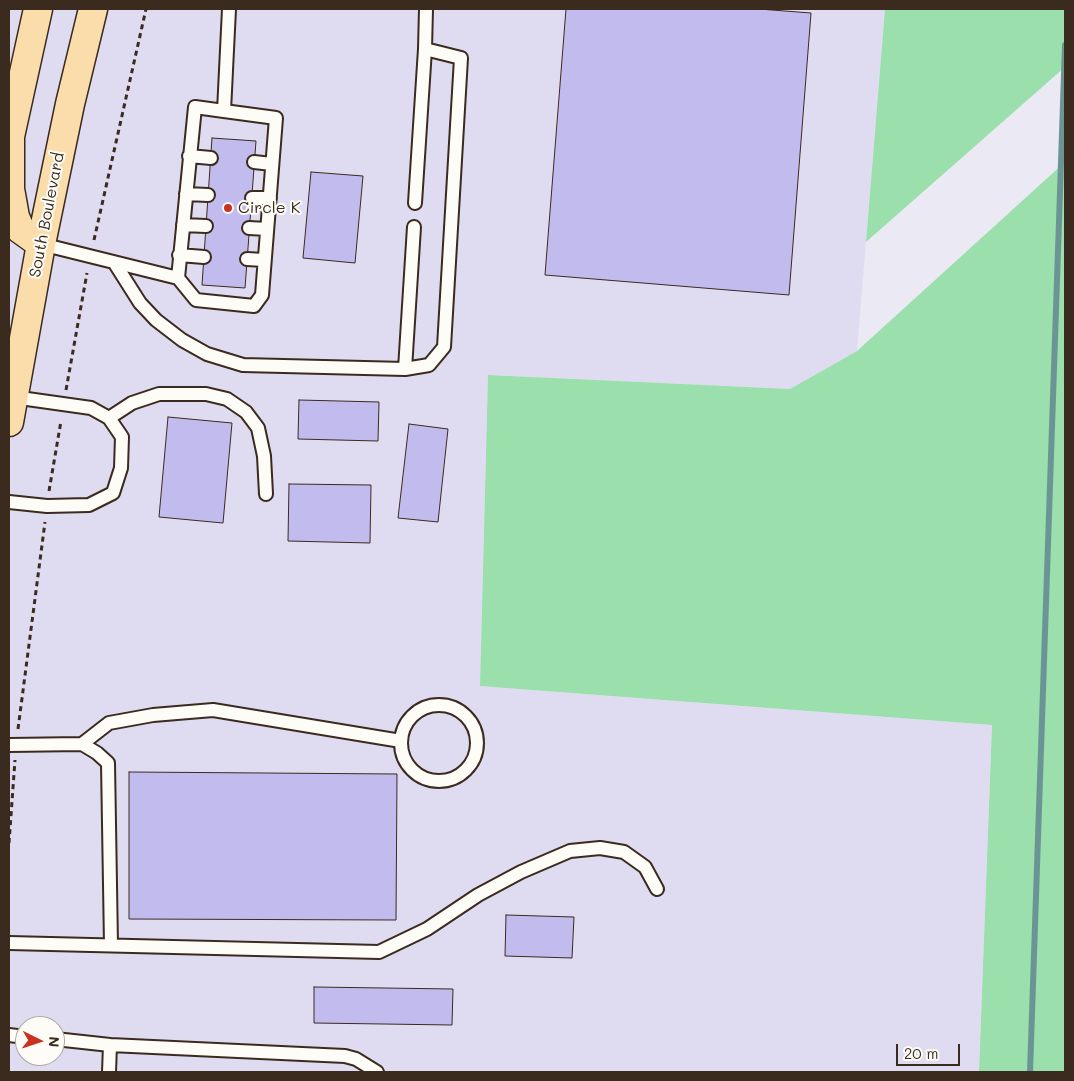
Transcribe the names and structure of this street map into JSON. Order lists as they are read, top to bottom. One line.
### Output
{"streets":{"highway":["South Boulevard"]},"places":["Circle K"],"scale_bar":"20 m","north":"right"}
